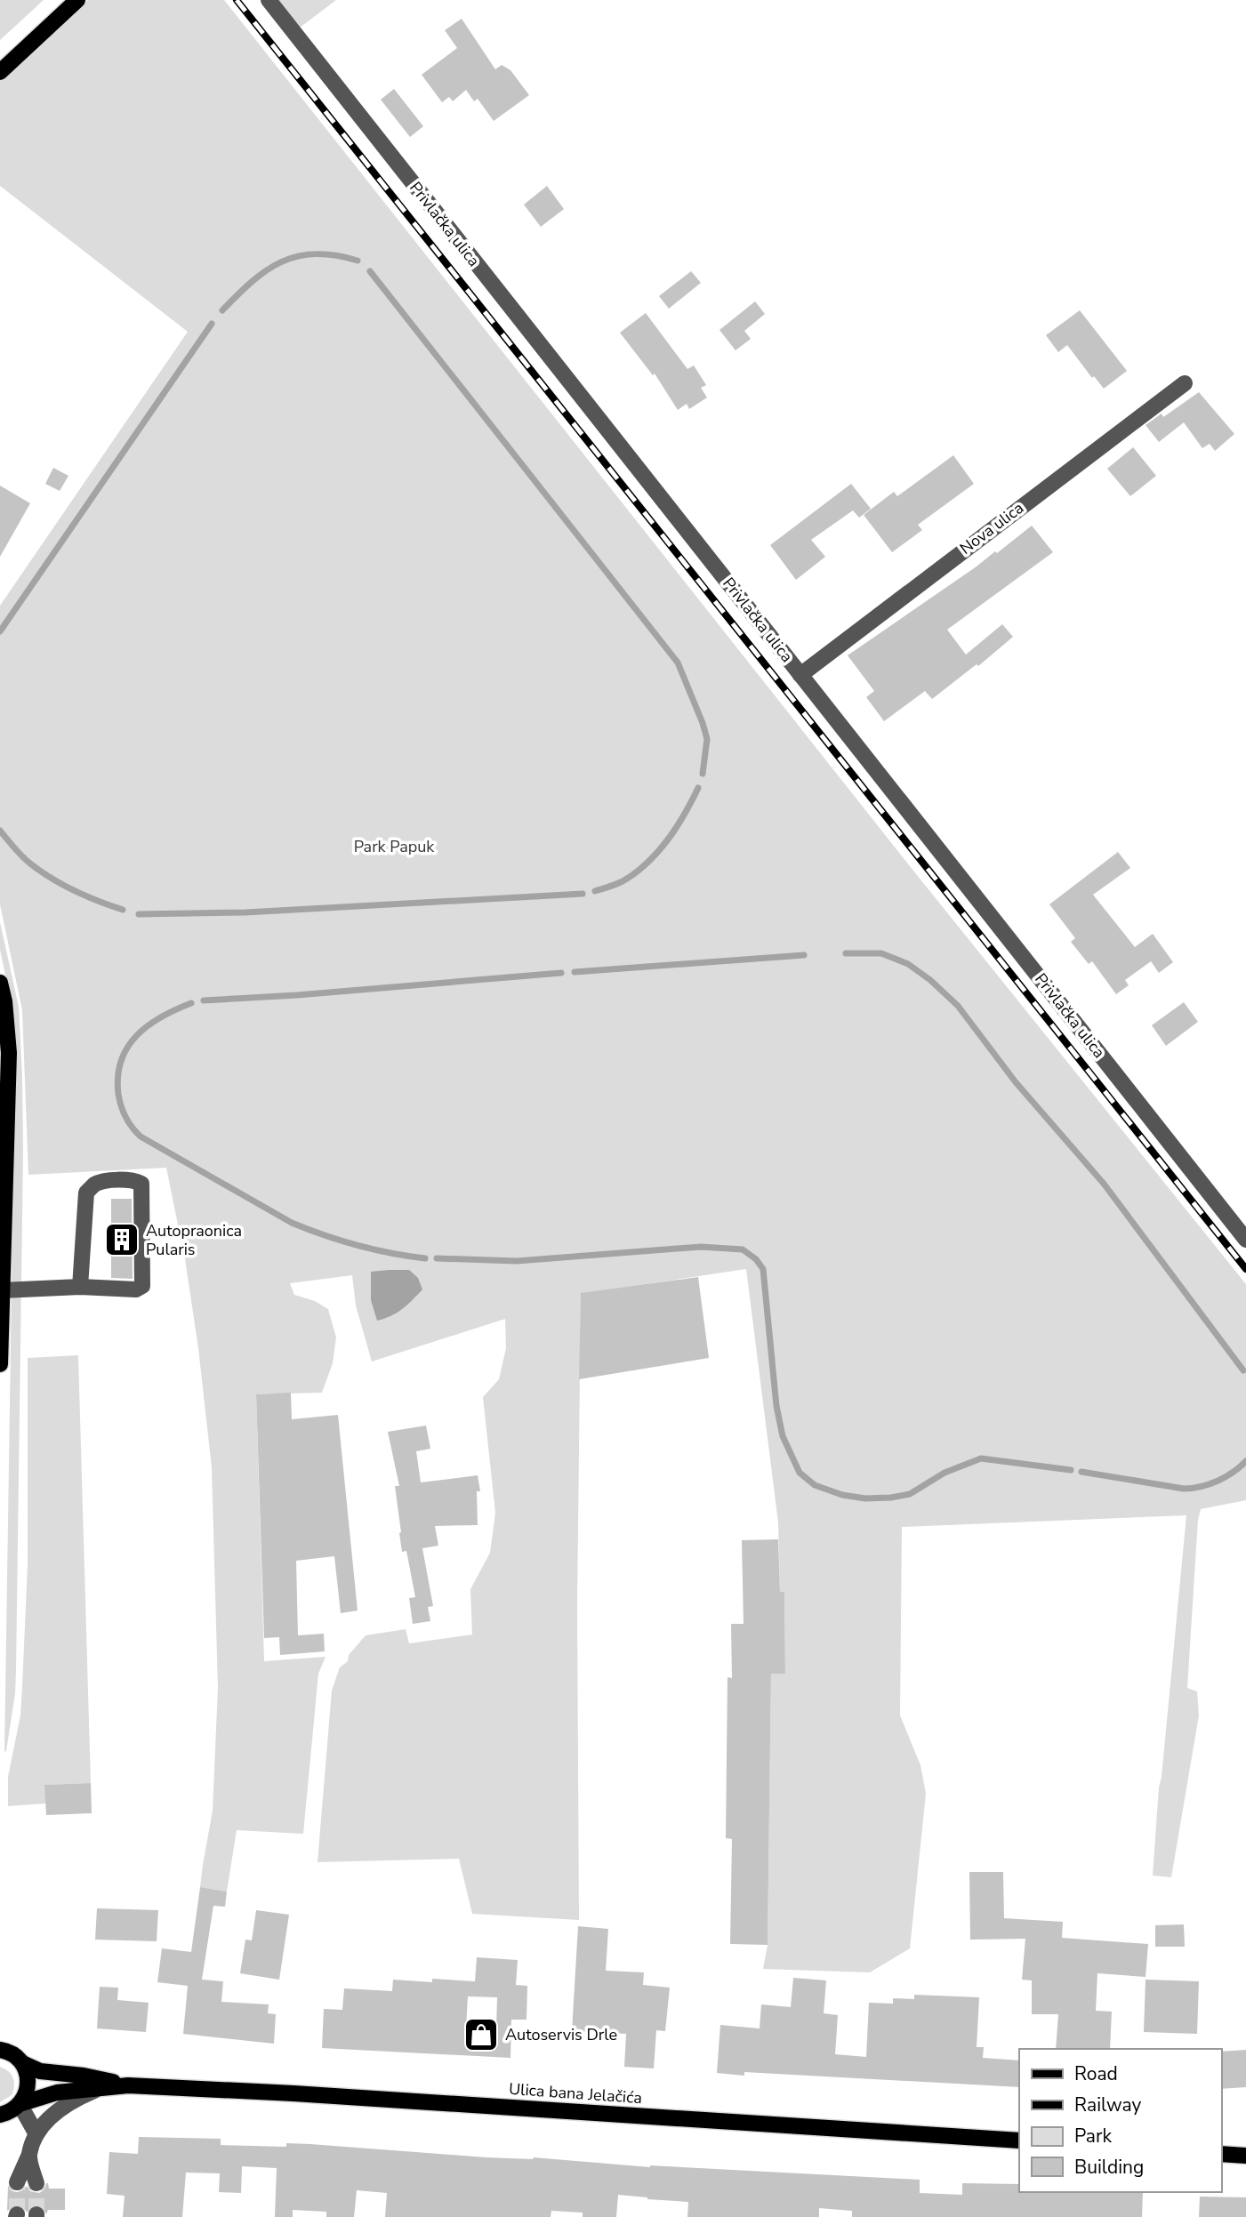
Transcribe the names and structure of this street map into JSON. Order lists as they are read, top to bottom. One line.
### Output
{"streets":{"main road":["Ulica bana Jelačića"],"street":["Privlačka ulica","Nova ulica"]},"crossings":[["Privlačka ulica","Nova ulica"]],"parks":["Park Papuk"],"places":{"building":["Autopraonica Pularis"],"shop":["Autoservis Drle"]},"legend":["Road","Railway","Park","Building"]}
